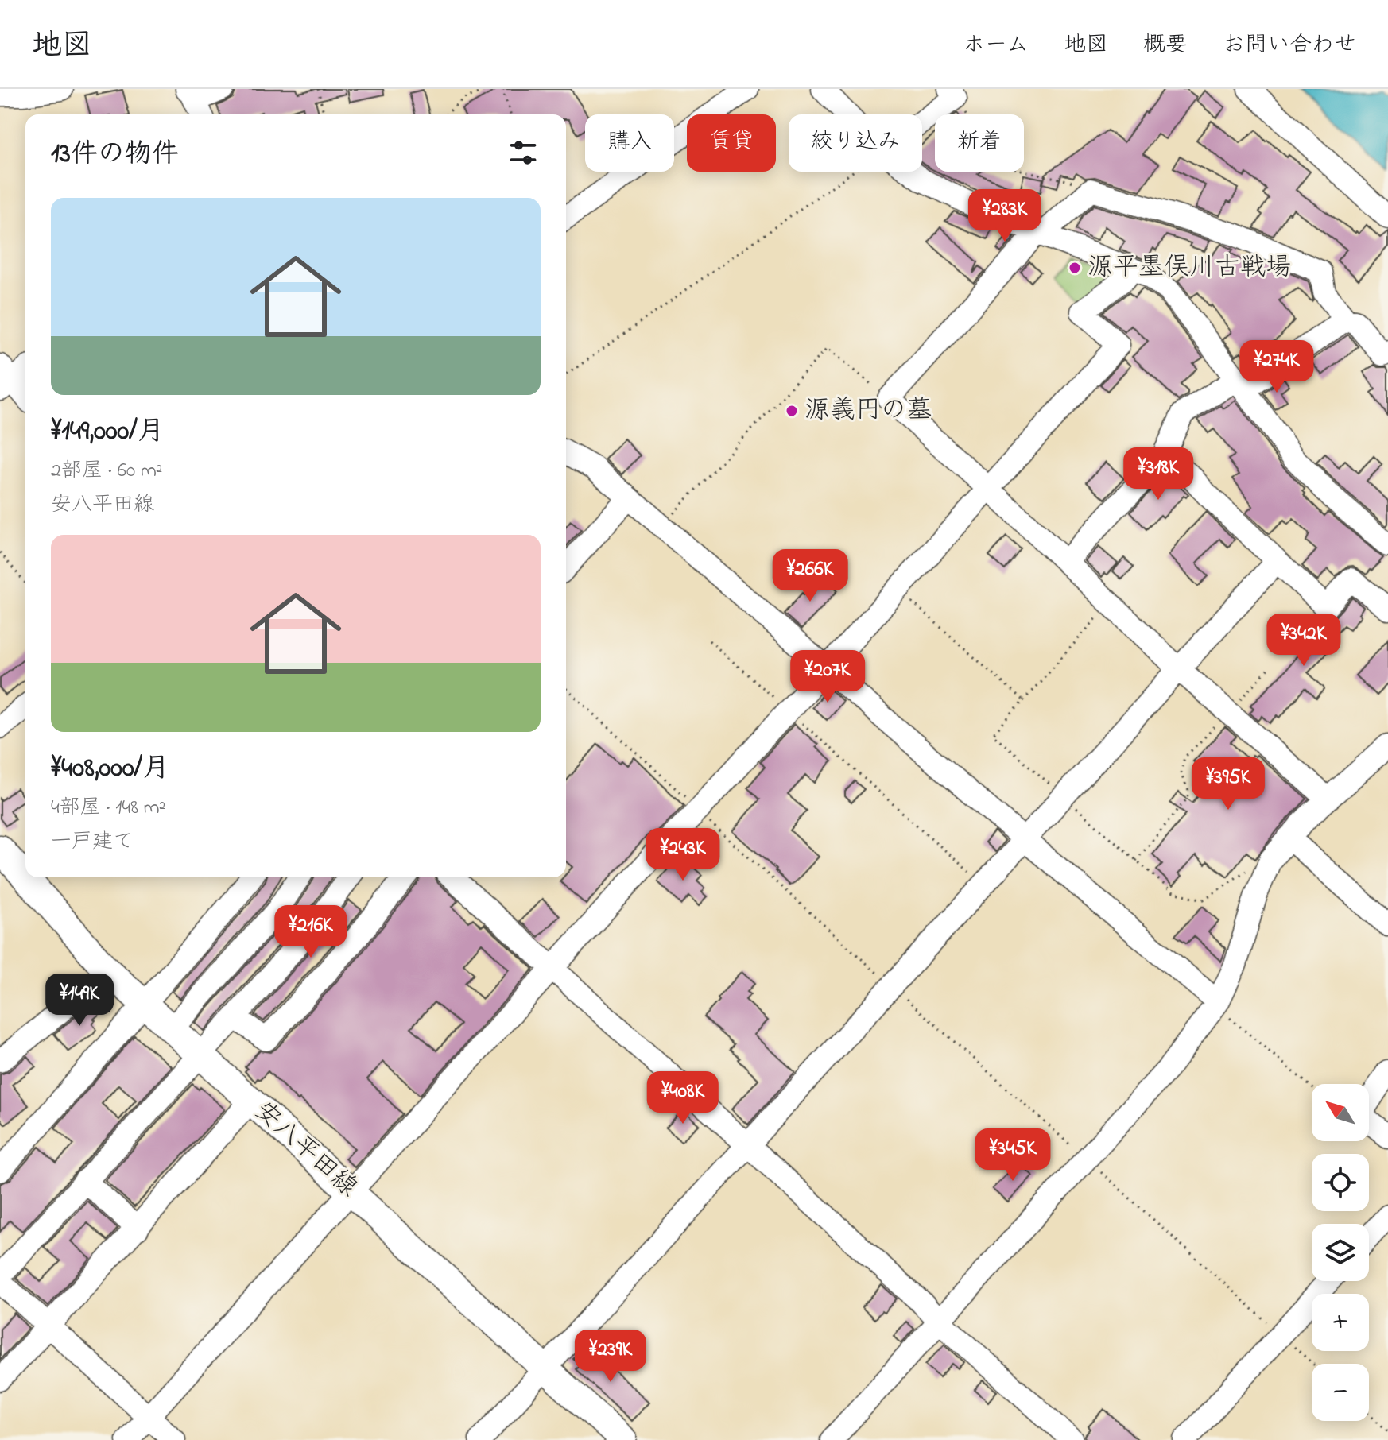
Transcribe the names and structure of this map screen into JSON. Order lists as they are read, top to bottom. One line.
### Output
{"streets":{"main road":["安八平田線"]},"places":["源平墨俣川古戦場","源義円の墓"],"north":"top left","page":{"header":"地図","nav":["ホーム","地図","概要","お問い合わせ"],"chip":["購入","賃貸","絞り込み","新着"],"heading":"13件の物件","price":["¥283K","¥274K","¥318K","¥266K","¥342K","¥207K","¥395K","¥243K","¥216K","¥149K","¥408K","¥345K","¥239K"],"list":[{"name":"¥149,000/月","note":"2部屋 · 60 m² · 安八平田線"},{"name":"¥408,000/月","note":"4部屋 · 148 m² · 一戸建て"}],"map_buttons":["+","−"]}}
